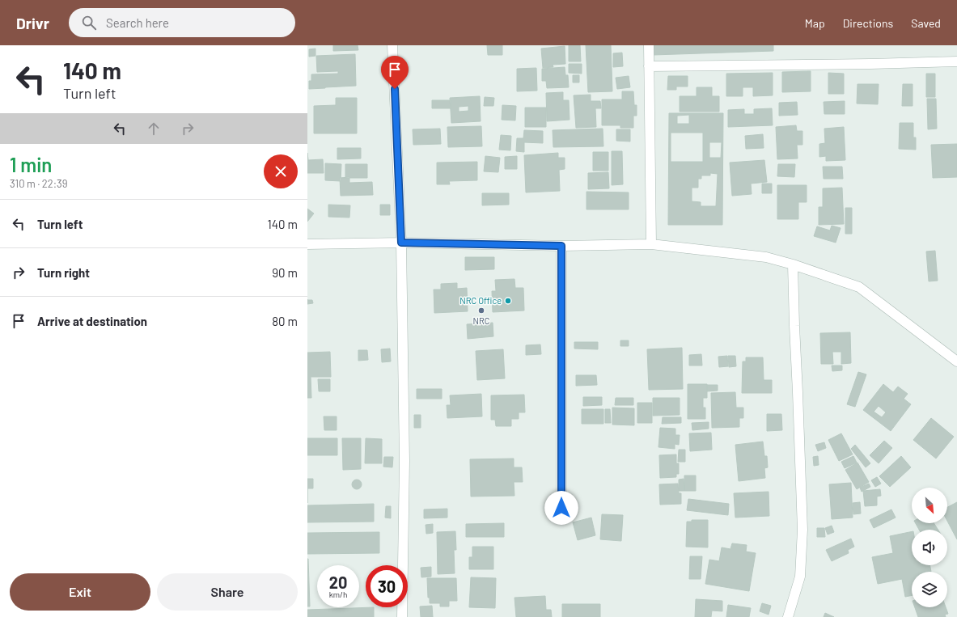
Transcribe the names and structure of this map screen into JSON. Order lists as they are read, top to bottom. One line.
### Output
{"places":["NRC Office","NRC"],"north":"bottom right","page":{"header":"Drivr","search":"Search here","nav":["Map","Directions","Saved"],"turn":["140 m","Turn left"],"heading":["1 min","310 m · 22:39"],"list":[{"name":"Turn left","value":"140 m"},{"name":"Turn right","value":"90 m"},{"name":"Arrive at destination","value":"80 m"}],"speed":"20 km/h","limit":"30","buttons":["Exit","Share"]}}
